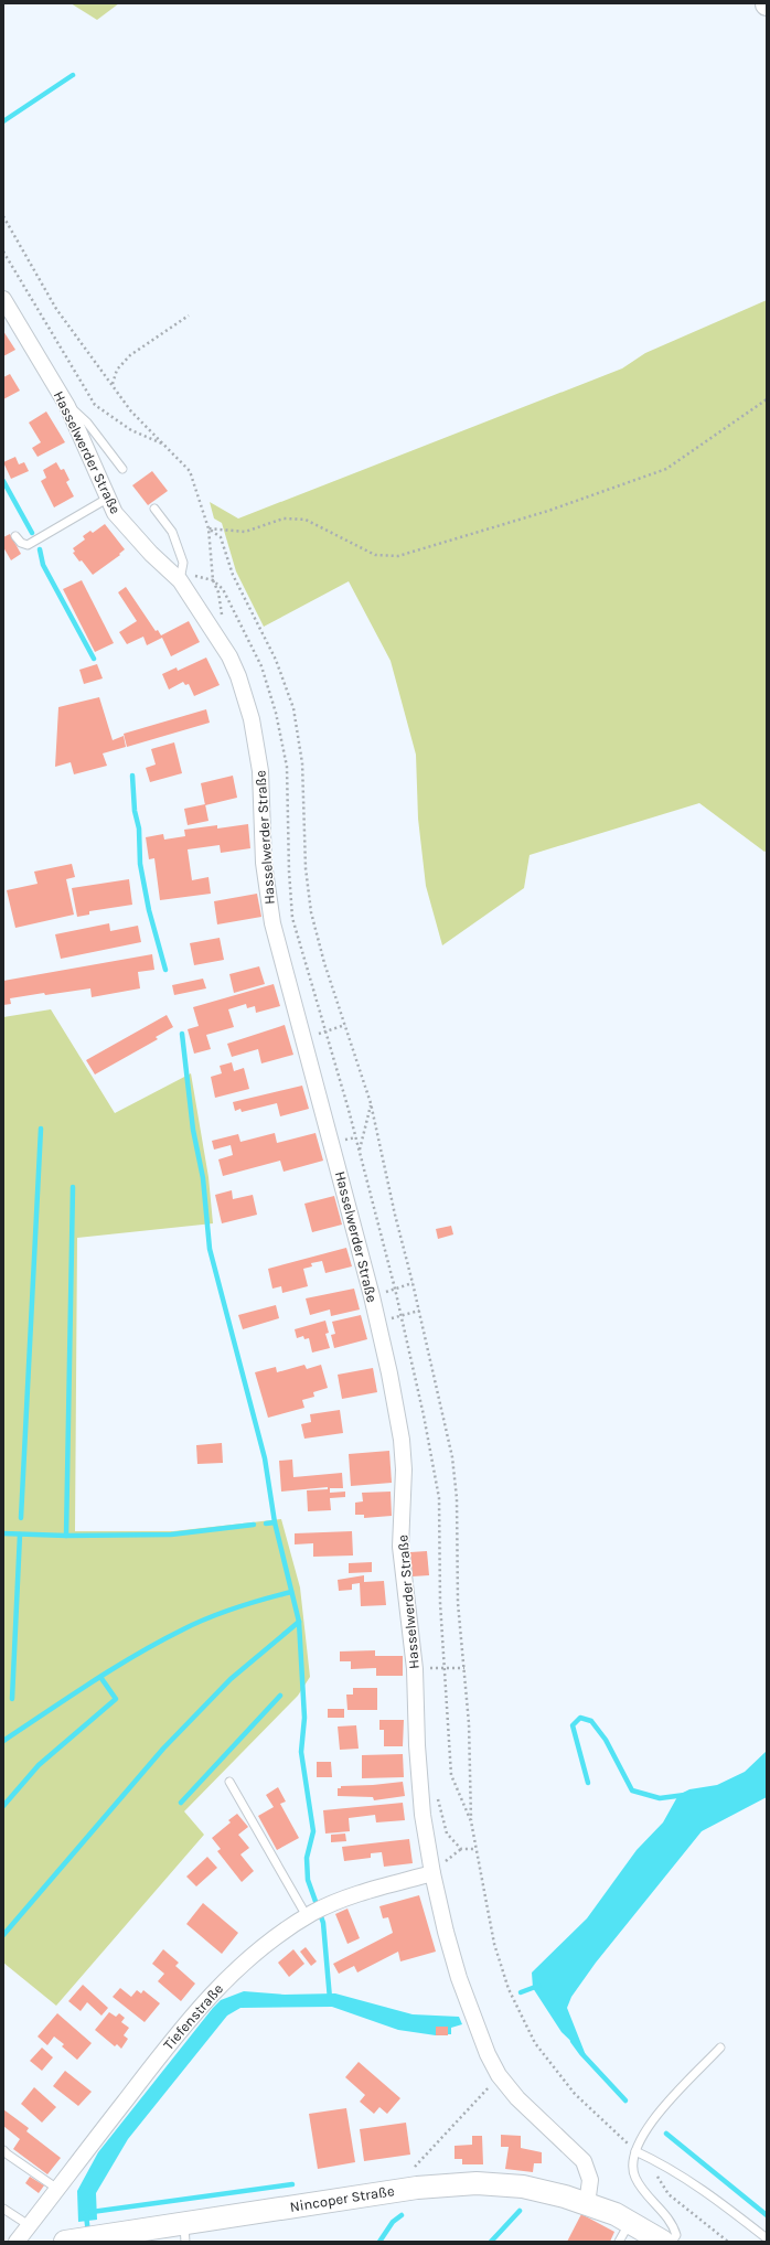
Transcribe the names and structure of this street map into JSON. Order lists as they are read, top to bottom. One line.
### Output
{"streets":{"main road":["Nincoper Straße"],"street":["Hasselwerder Straße","Tiefenstraße"]},"crossings":[["Hasselwerder Straße","Tiefenstraße"],["Hasselwerder Straße","Nincoper Straße"]]}
